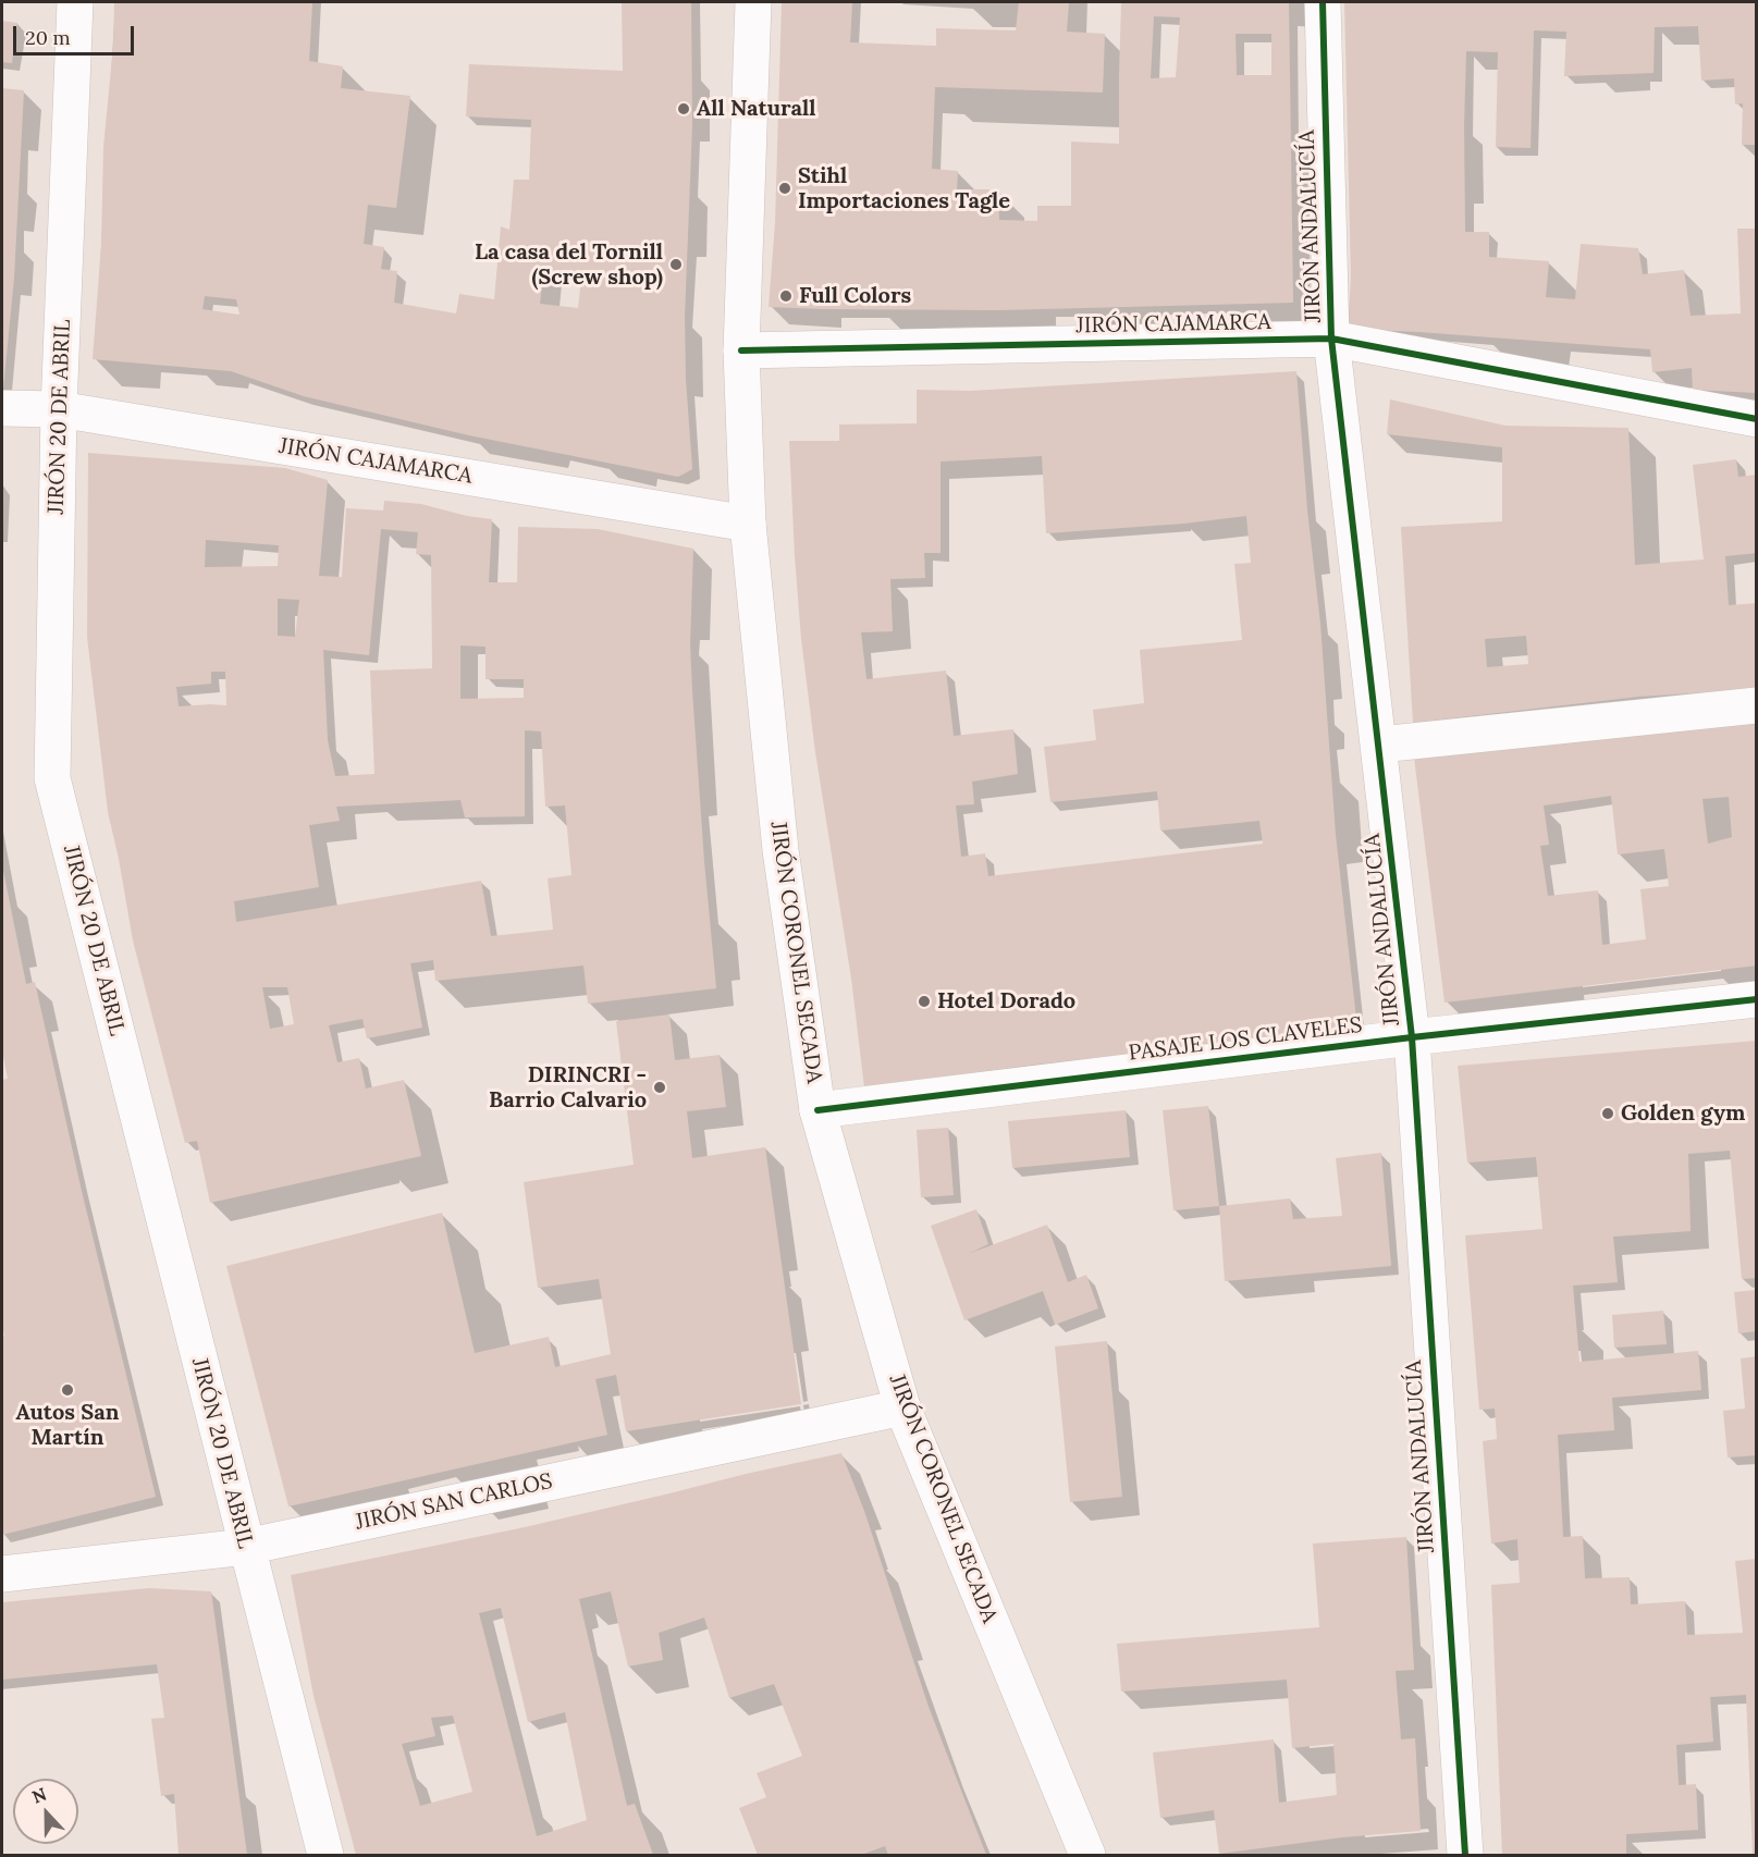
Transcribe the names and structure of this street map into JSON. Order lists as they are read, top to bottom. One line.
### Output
{"streets":{"street":["JIRÓN ANDALUCÍA","JIRÓN CAJAMARCA","JIRÓN 20 DE ABRIL","JIRÓN CORONEL SECADA","PASAJE LOS CLAVELES","JIRÓN SAN CARLOS"]},"crossings":[["JIRÓN ANDALUCÍA","JIRÓN CAJAMARCA"],["JIRÓN ANDALUCÍA","PASAJE LOS CLAVELES"],["JIRÓN CAJAMARCA","JIRÓN 20 DE ABRIL"],["JIRÓN CAJAMARCA","JIRÓN CORONEL SECADA"],["JIRÓN 20 DE ABRIL","JIRÓN SAN CARLOS"],["JIRÓN CORONEL SECADA","PASAJE LOS CLAVELES"],["JIRÓN CORONEL SECADA","JIRÓN SAN CARLOS"]],"places":["All Naturall","Stihl Importaciones Tagle","La casa del Tornill (Screw shop)","Full Colors","Hotel Dorado","DIRINCRI - Barrio Calvario","Golden gym","Autos San Martín"],"scale_bar":"20 m","north":"top"}
